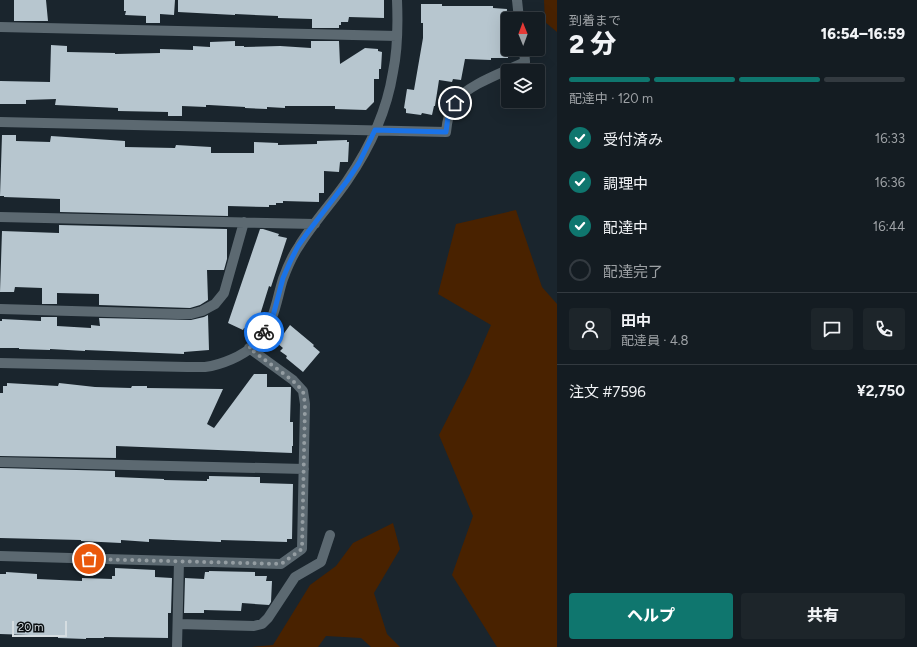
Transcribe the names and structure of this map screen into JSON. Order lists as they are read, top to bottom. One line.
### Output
{"scale_bar":"20 m","north":"top","page":{"heading":["2 分","到着まで","16:54–16:59"],"panel":["田中","配達員 · 4.8","注文 #7596","¥2,750"],"bar":"配達中 · 120 m","list":[["受付済み","16:33"],["調理中","16:36"],["配達中","16:44"],"配達完了"],"buttons":["ヘルプ","共有"],"scale":"20 m"}}
